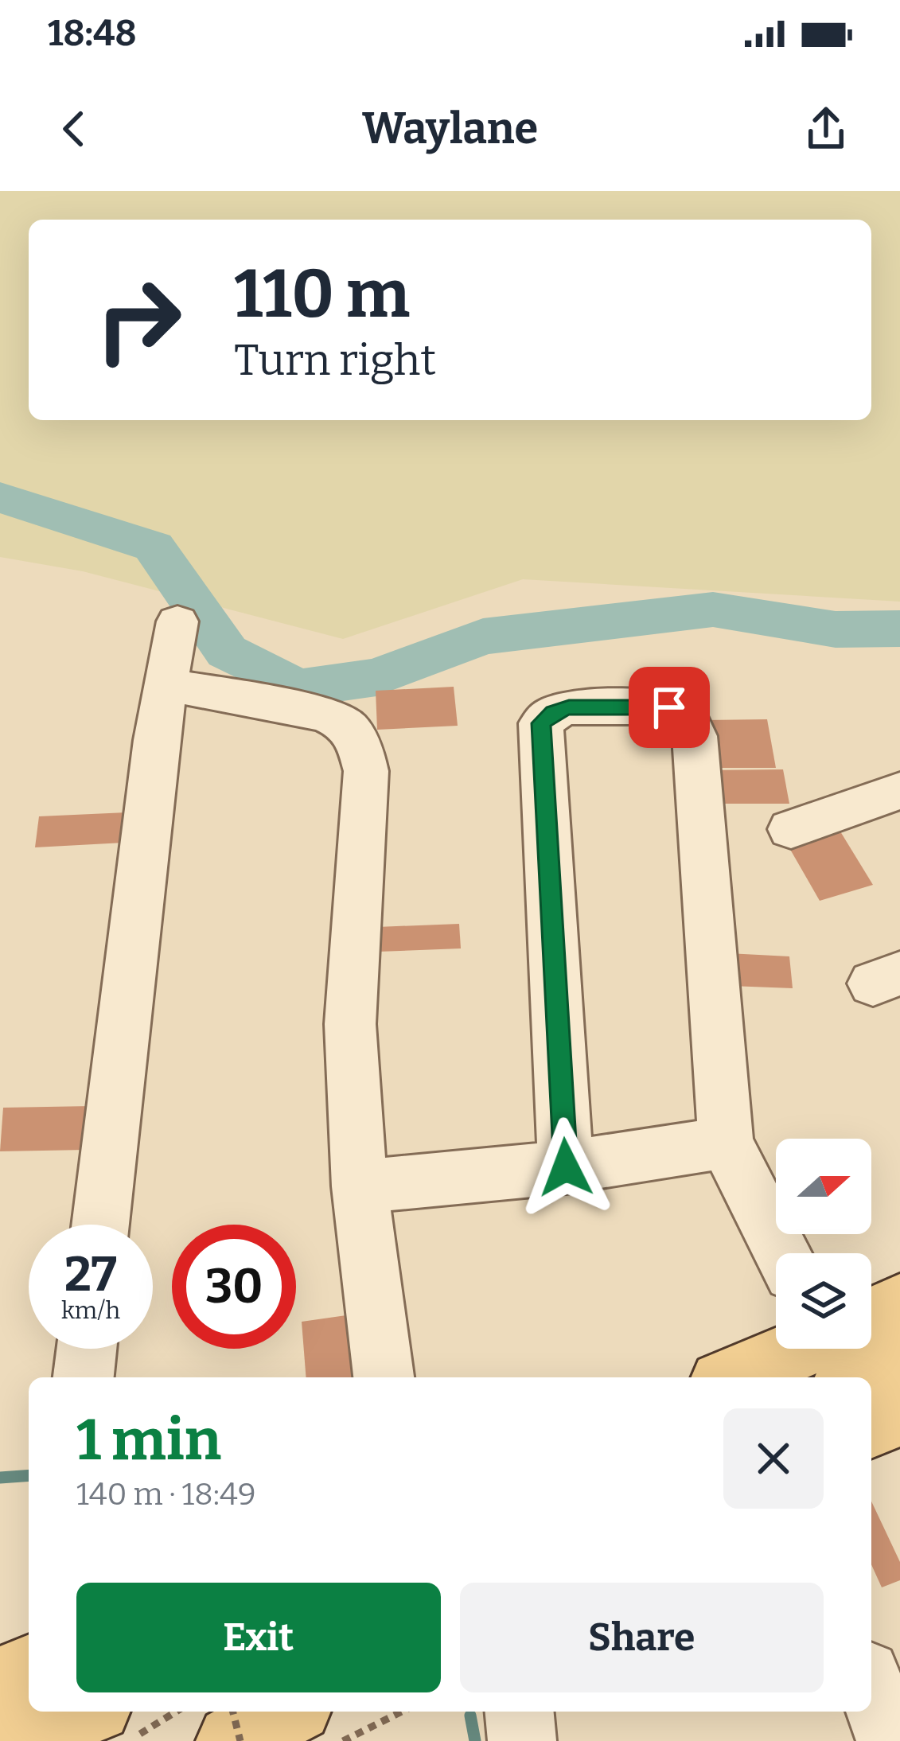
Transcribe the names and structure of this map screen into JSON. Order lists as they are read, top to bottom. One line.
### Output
{"north":"right","page":{"status":"18:48","header":"Waylane","turn":["110 m","Turn right"],"speed":"27 km/h","limit":"30","heading":["1 min","140 m · 18:49"],"buttons":["Exit","Share"]}}
